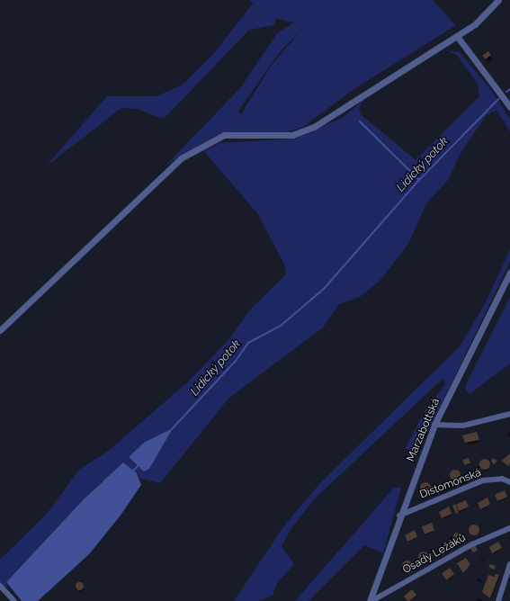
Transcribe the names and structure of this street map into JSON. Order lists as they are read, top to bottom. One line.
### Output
{"streets":{"street":["Marzabottská","Distomonská","Osady Ležáků"]},"crossings":[["Marzabottská","Distomonská"],["Marzabottská","Osady Ležáků"]],"water":["Lidický potok"]}
